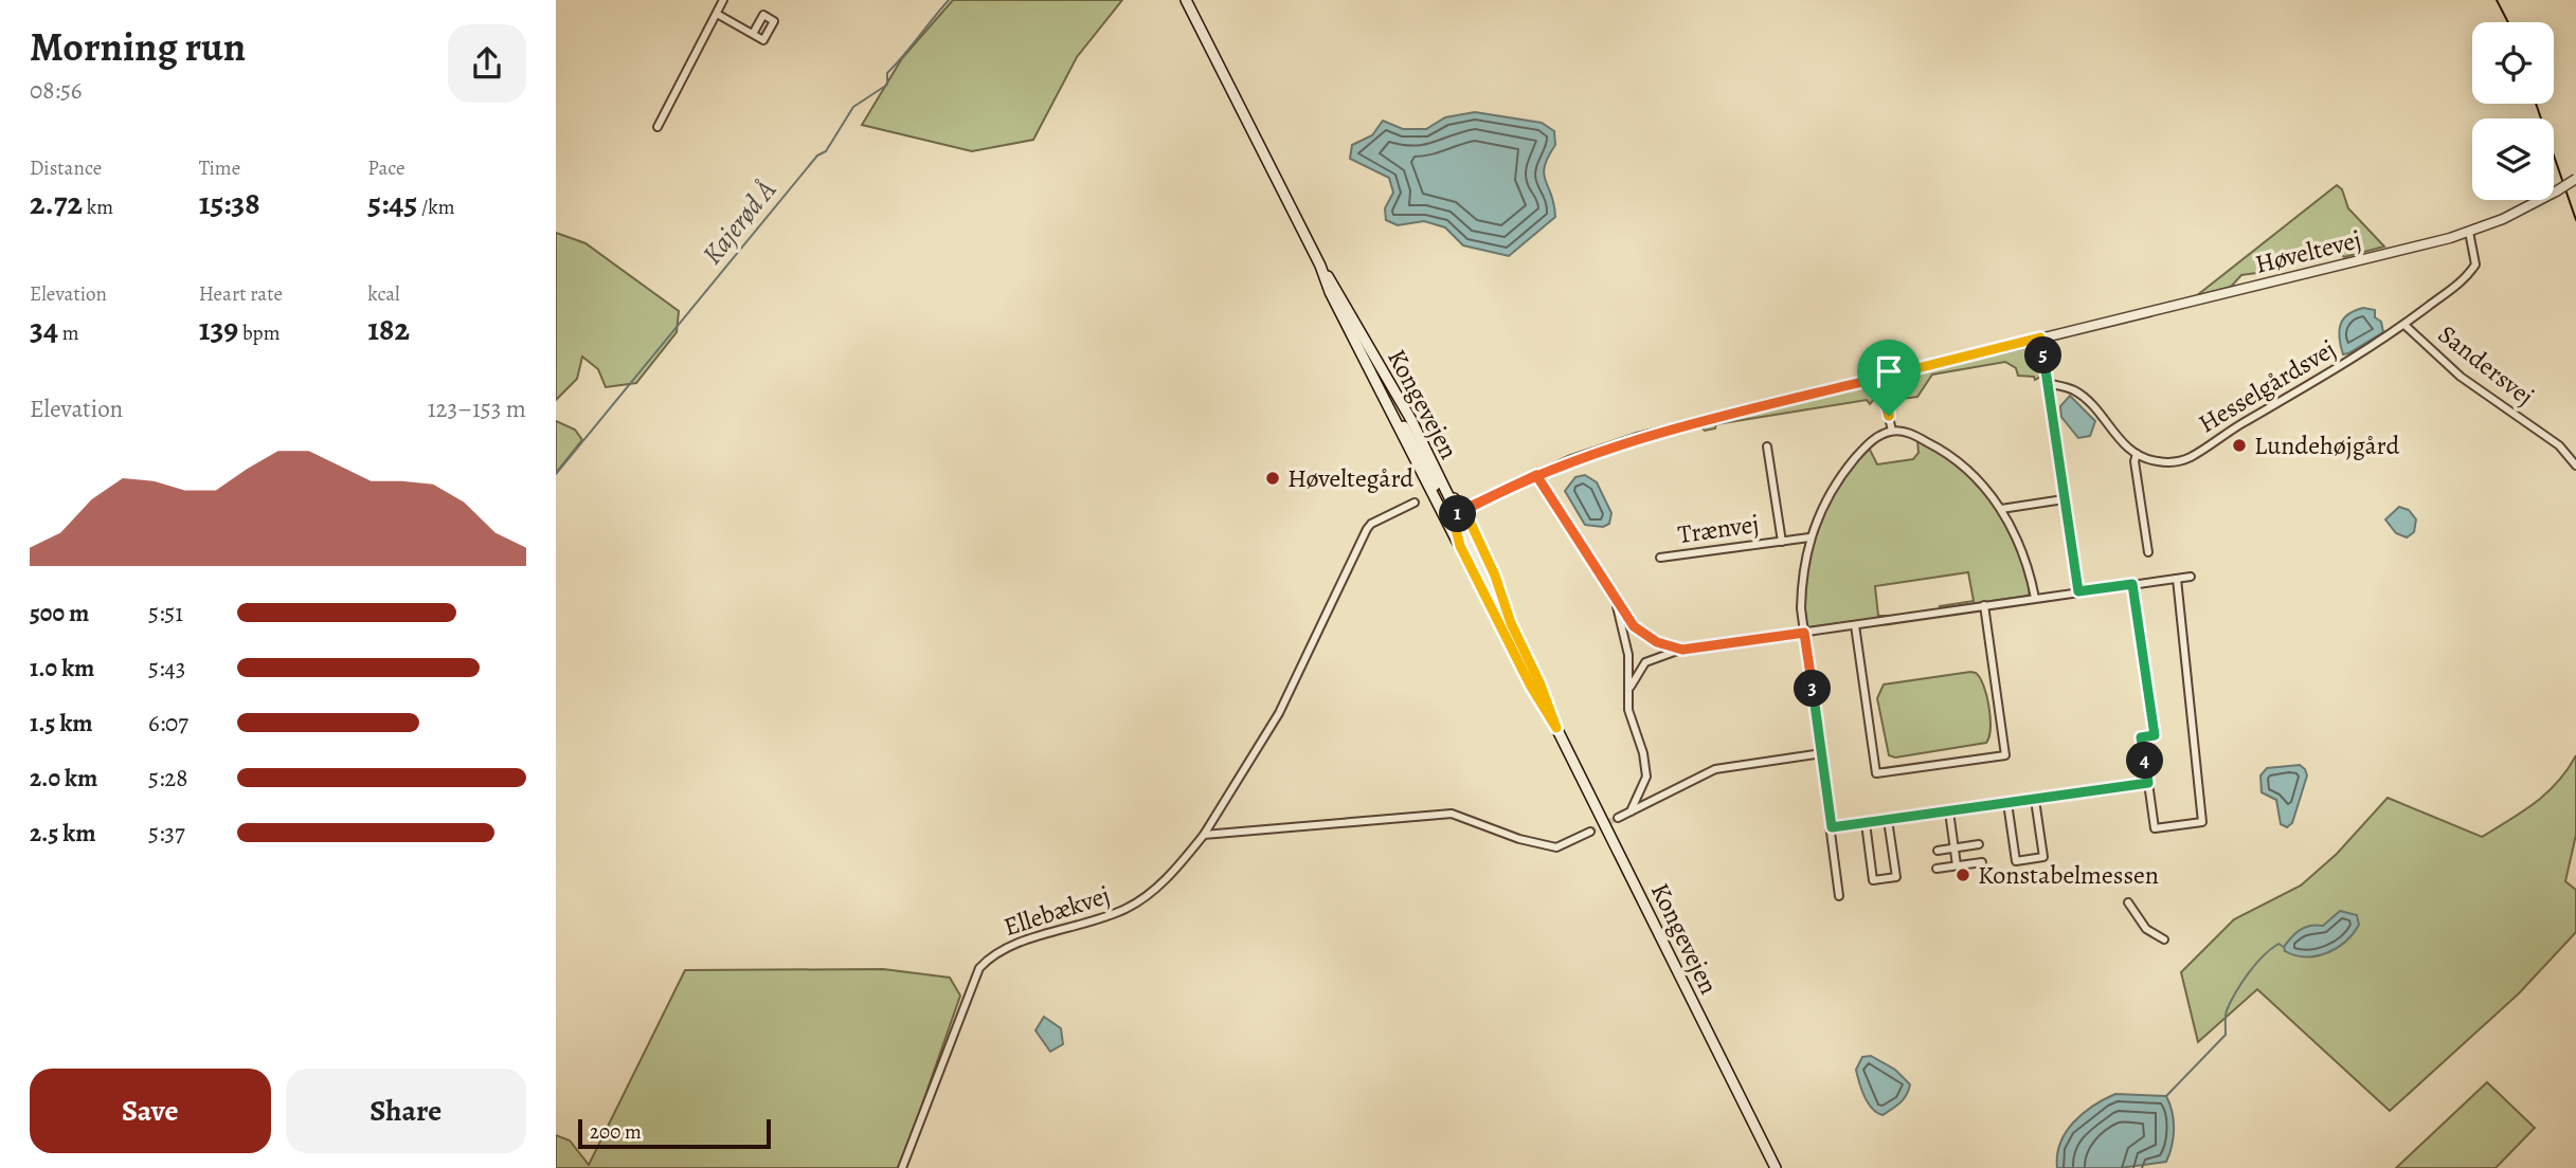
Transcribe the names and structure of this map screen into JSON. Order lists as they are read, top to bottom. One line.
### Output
{"streets":{"main road":["Kongevejen"],"street":["Høveltevej","Sandersvej","Hesselgårdsvej","Trænvej","Ellebækvej"]},"crossings":[["Høveltevej","Hesselgårdsvej"],["Høveltevej","Kongevejen"],["Sandersvej","Hesselgårdsvej"]],"water":["Kajerød Å"],"places":["Lundehøjgård","Høveltegård","Konstabelmessen"],"scale_bar":"200 m","page":{"heading":["Morning run","08:56"],"stats":[["Distance","2.72 km"],["Time","15:38"],["Pace","5:45 /km"],["Elevation","34 m"],["Heart rate","139 bpm"],["kcal","182"]],"pins":["5","1","3","4"],"chart":["Elevation","123–153 m"],"list":[{"name":"500 m","note":"5:51"},{"name":"1.0 km","note":"5:43"},{"name":"1.5 km","note":"6:07"},{"name":"2.0 km","note":"5:28"},{"name":"2.5 km","note":"5:37"}],"buttons":["Save","Share"],"scale":"200 m"}}
